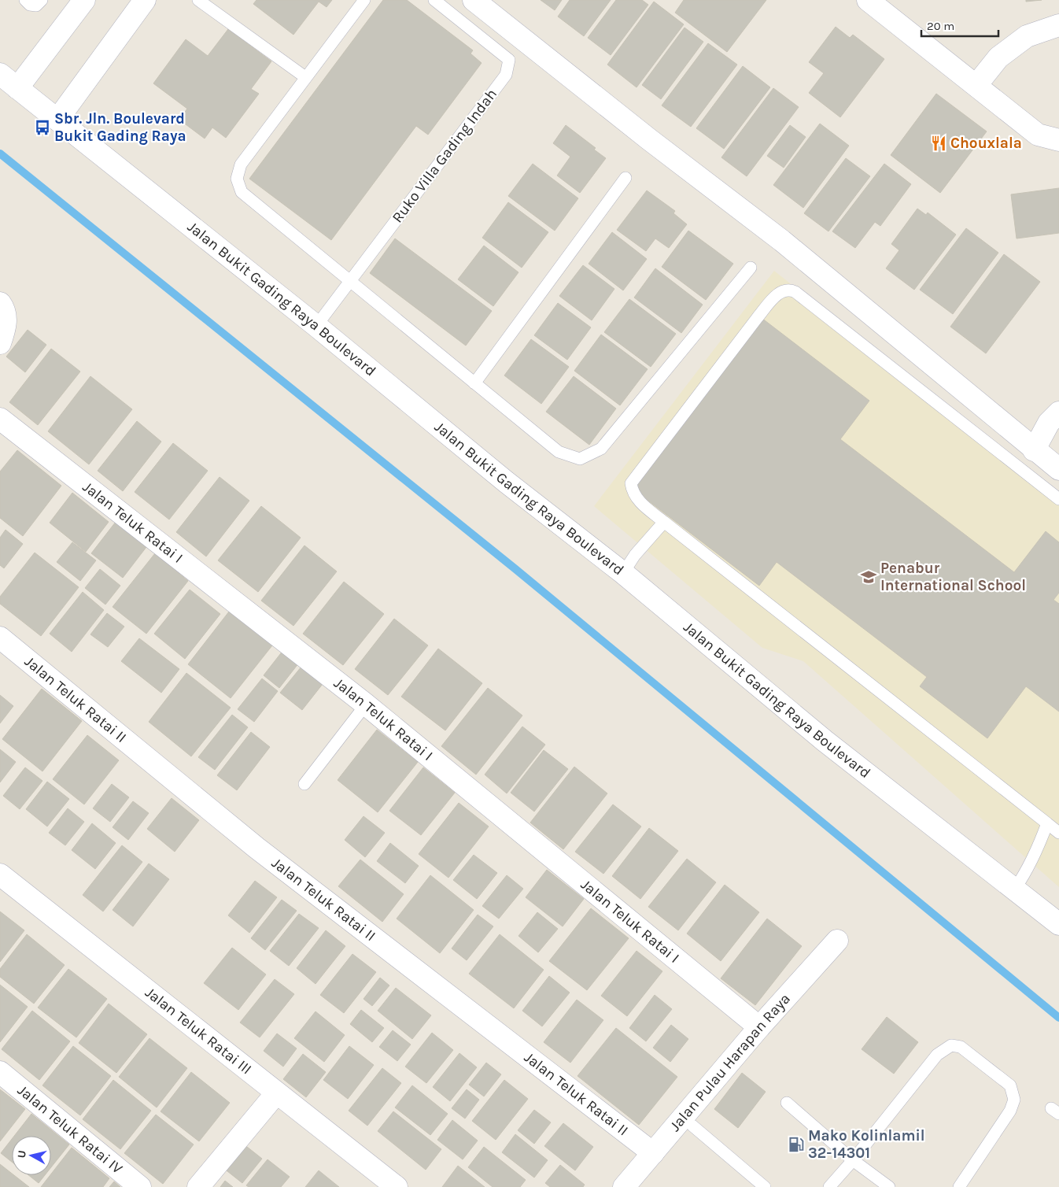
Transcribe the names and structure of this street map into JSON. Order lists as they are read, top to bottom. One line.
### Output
{"streets":{"street":["Jalan Bukit Gading Raya Boulevard","Jalan Teluk Ratai I","Jalan Teluk Ratai II","Jalan Teluk Ratai III","Jalan Pulau Harapan Raya","Jalan Teluk Ratai IV"],"lane":["Ruko Villa Gading Indah"]},"crossings":[["Ruko Villa Gading Indah","Jalan Bukit Gading Raya Boulevard"],["Jalan Teluk Ratai I","Jalan Pulau Harapan Raya"],["Jalan Teluk Ratai II","Jalan Pulau Harapan Raya"]],"places":{"bus stop":["Sbr. Jln. Boulevard Bukit Gading Raya"],"restaurant":["Chouxlala"],"school or university":["Penabur International School"],"fuel station":["Mako Kolinlamil 32-14301"]},"scale_bar":"20 m","north":"left"}
